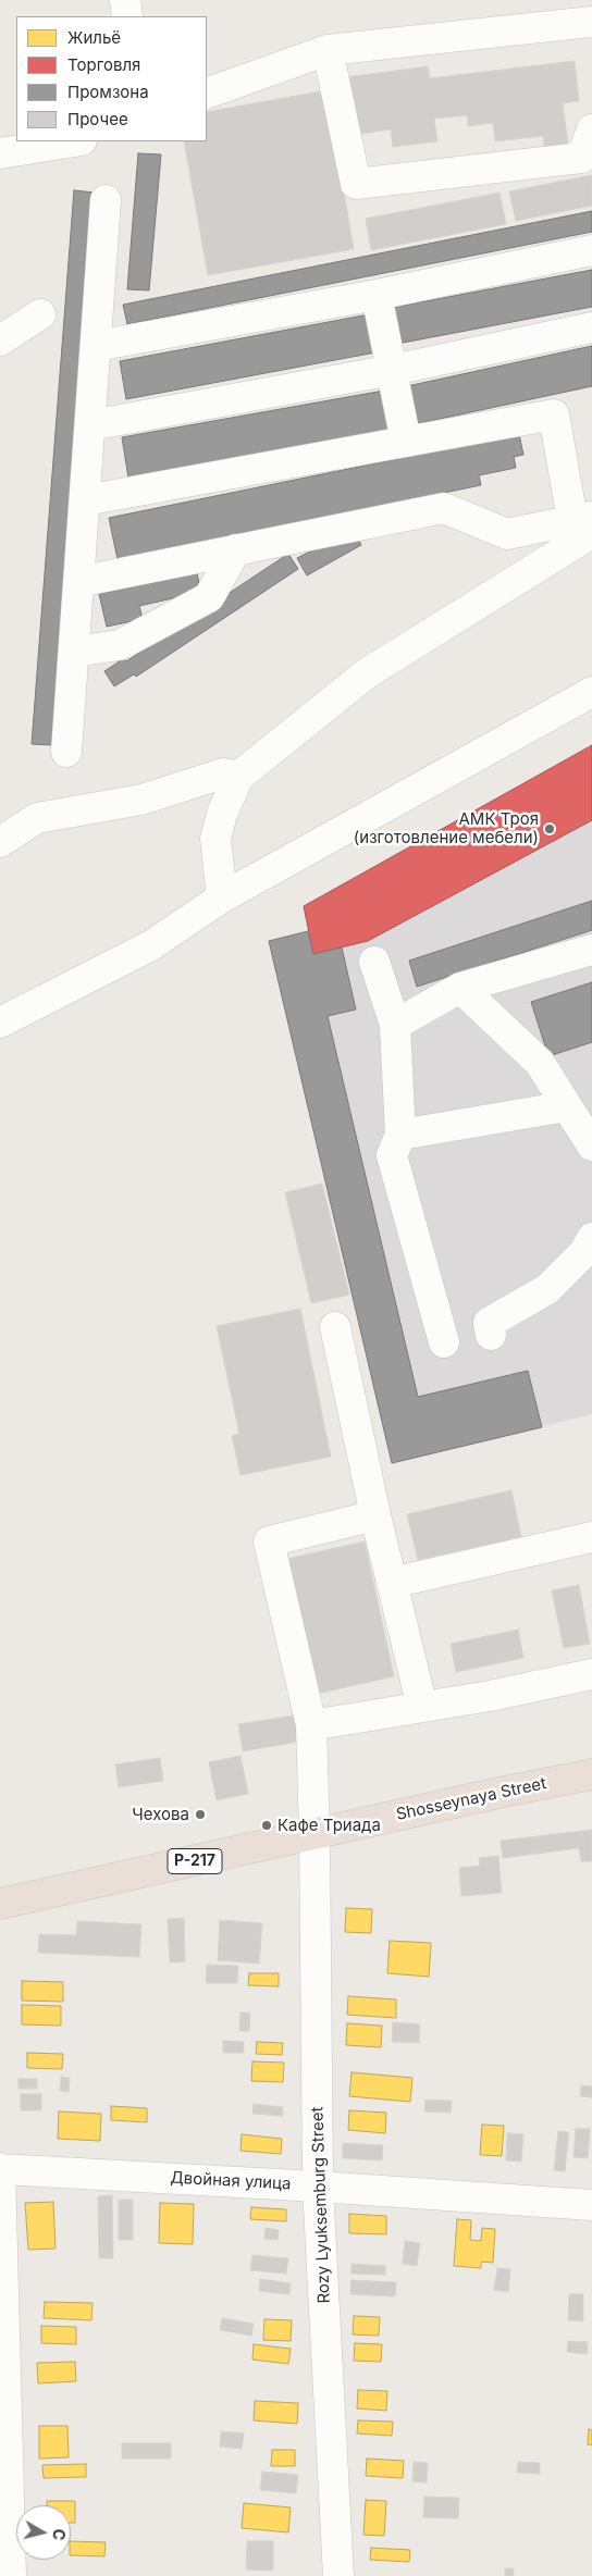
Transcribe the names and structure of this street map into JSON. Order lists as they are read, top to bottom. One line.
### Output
{"streets":{"highway":["Shosseynaya Street","Р-217"],"street":["Двойная улица","Rozy Lyuksemburg Street"]},"crossings":[["Shosseynaya Street","Rozy Lyuksemburg Street"],["Двойная улица","Rozy Lyuksemburg Street"]],"places":["АМК Троя (изготовление мебели)","Чехова","Кафе Триада"],"legend":["Жильё","Торговля","Промзона","Прочее"],"north":"right"}
